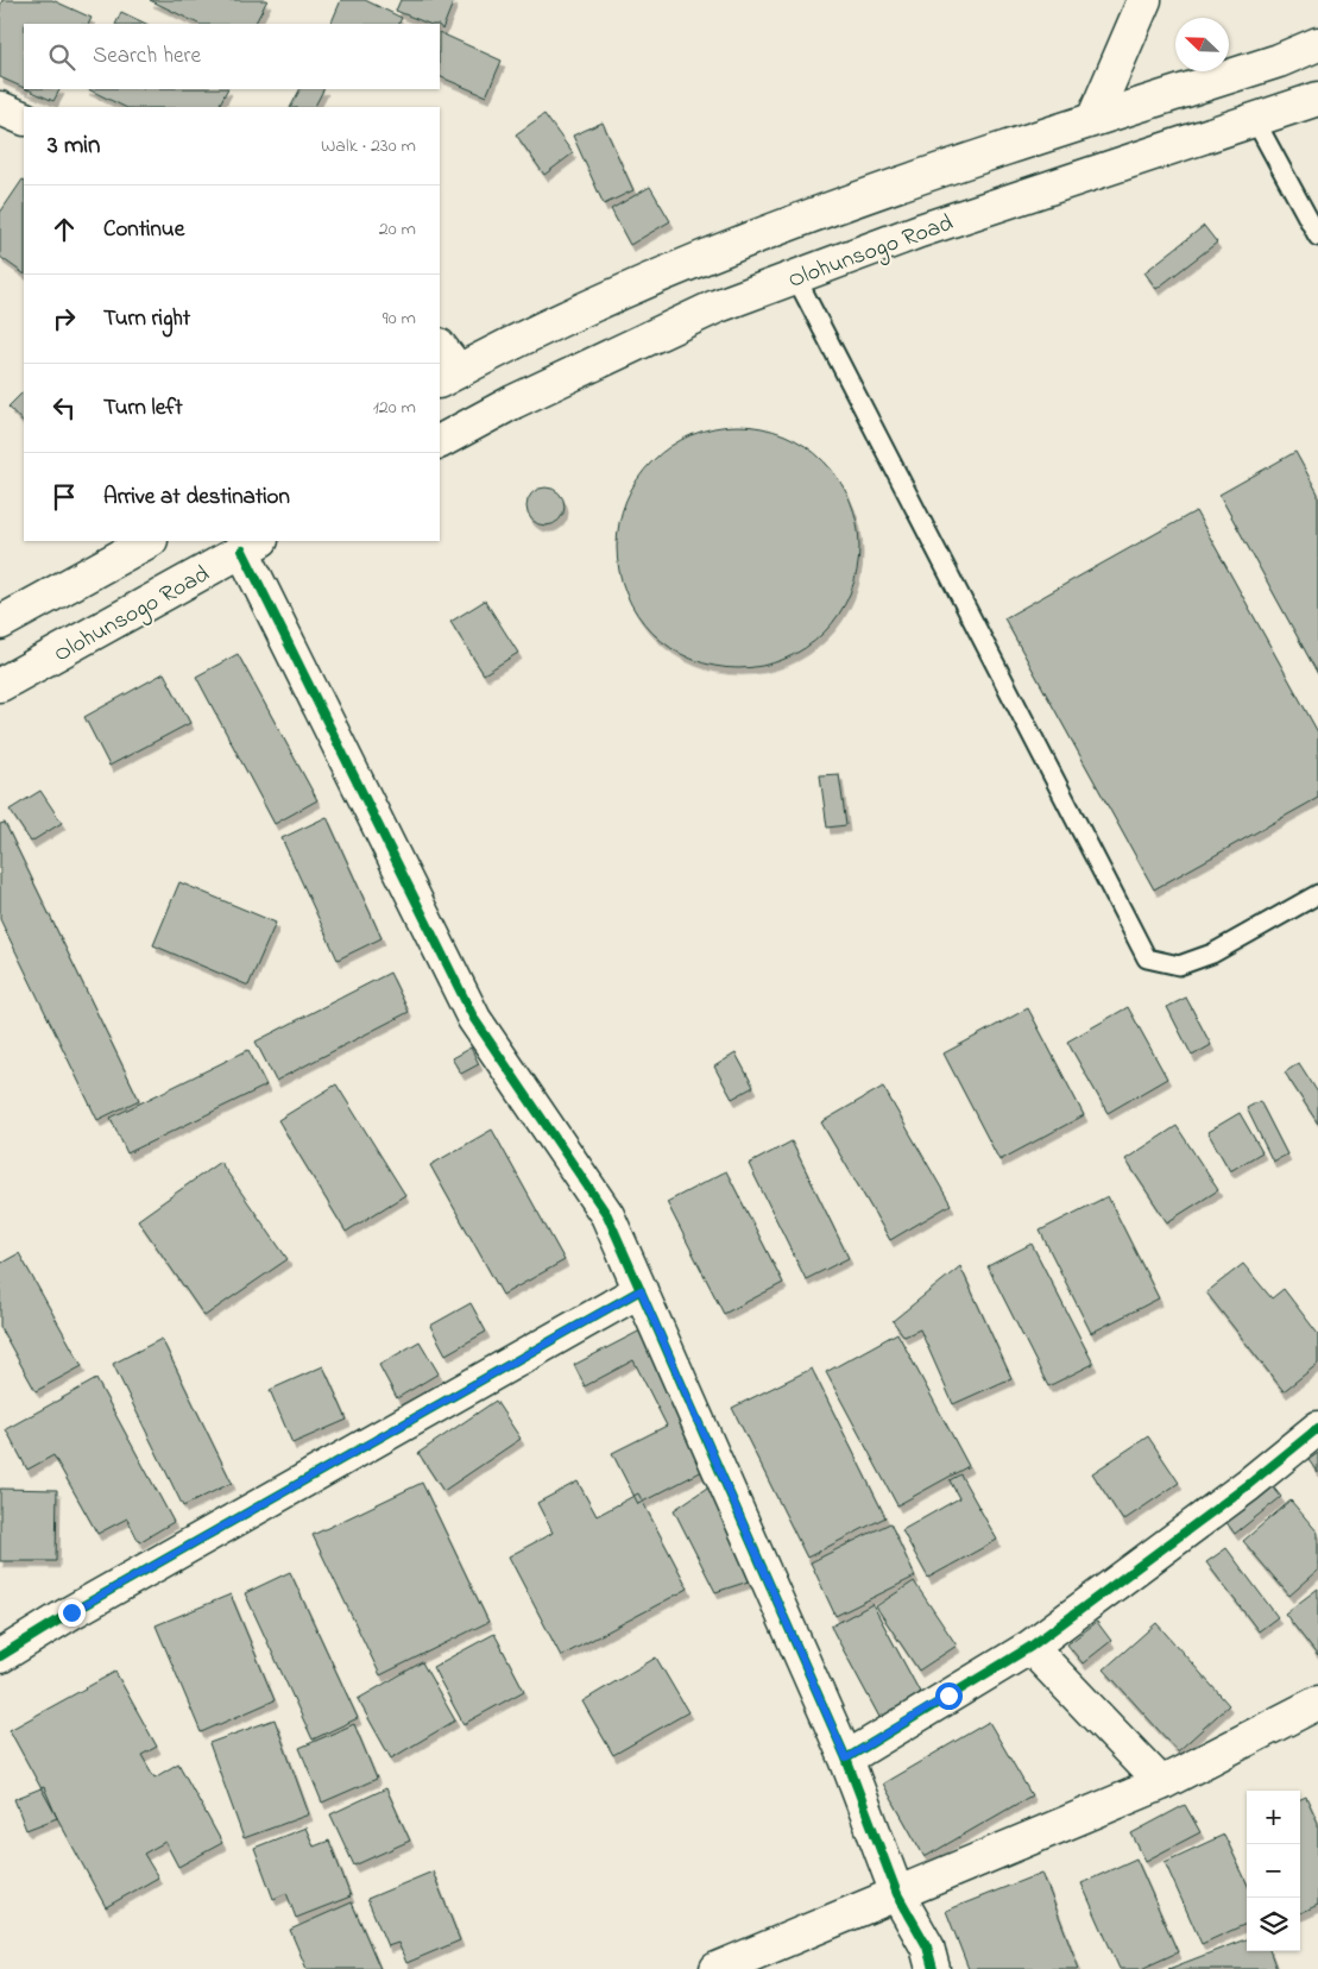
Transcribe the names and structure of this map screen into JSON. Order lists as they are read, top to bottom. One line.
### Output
{"streets":{"street":["Olohunsogo Road"]},"north":"top left","page":{"search":"Search here","heading":["3 min","Walk · 230 m"],"list":[["Continue","20 m"],["Turn right","90 m"],["Turn left","120 m"],"Arrive at destination"],"map_buttons":["+","−"]}}
